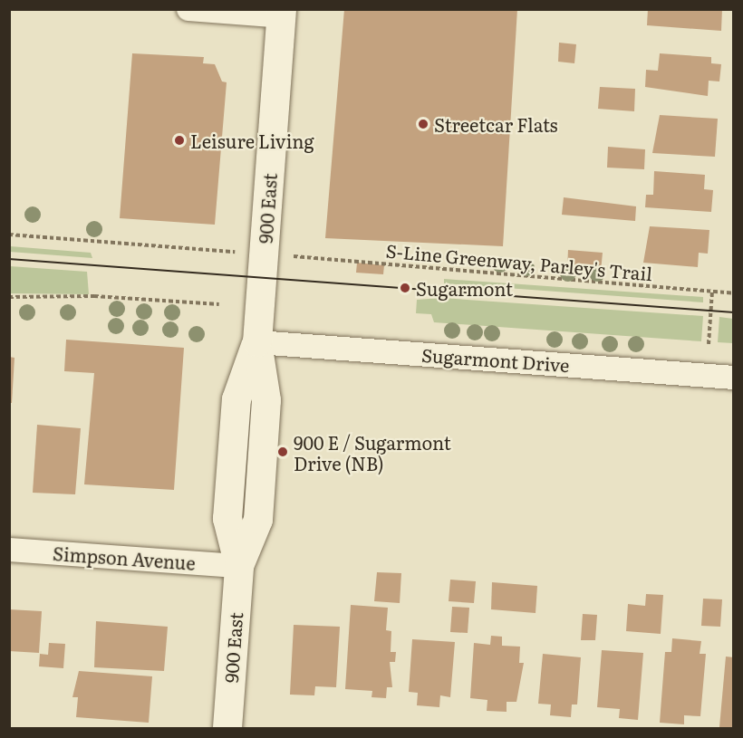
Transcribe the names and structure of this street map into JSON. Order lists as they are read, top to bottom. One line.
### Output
{"streets":{"street":["900 East","Sugarmont Drive","Simpson Avenue"],"path":["S-Line Greenway, Parley's Trail"]},"crossings":[["900 East","Sugarmont Drive"],["900 East","Simpson Avenue"]],"places":["Streetcar Flats","Leisure Living","Sugarmont","900 E / Sugarmont Drive (NB)"]}
